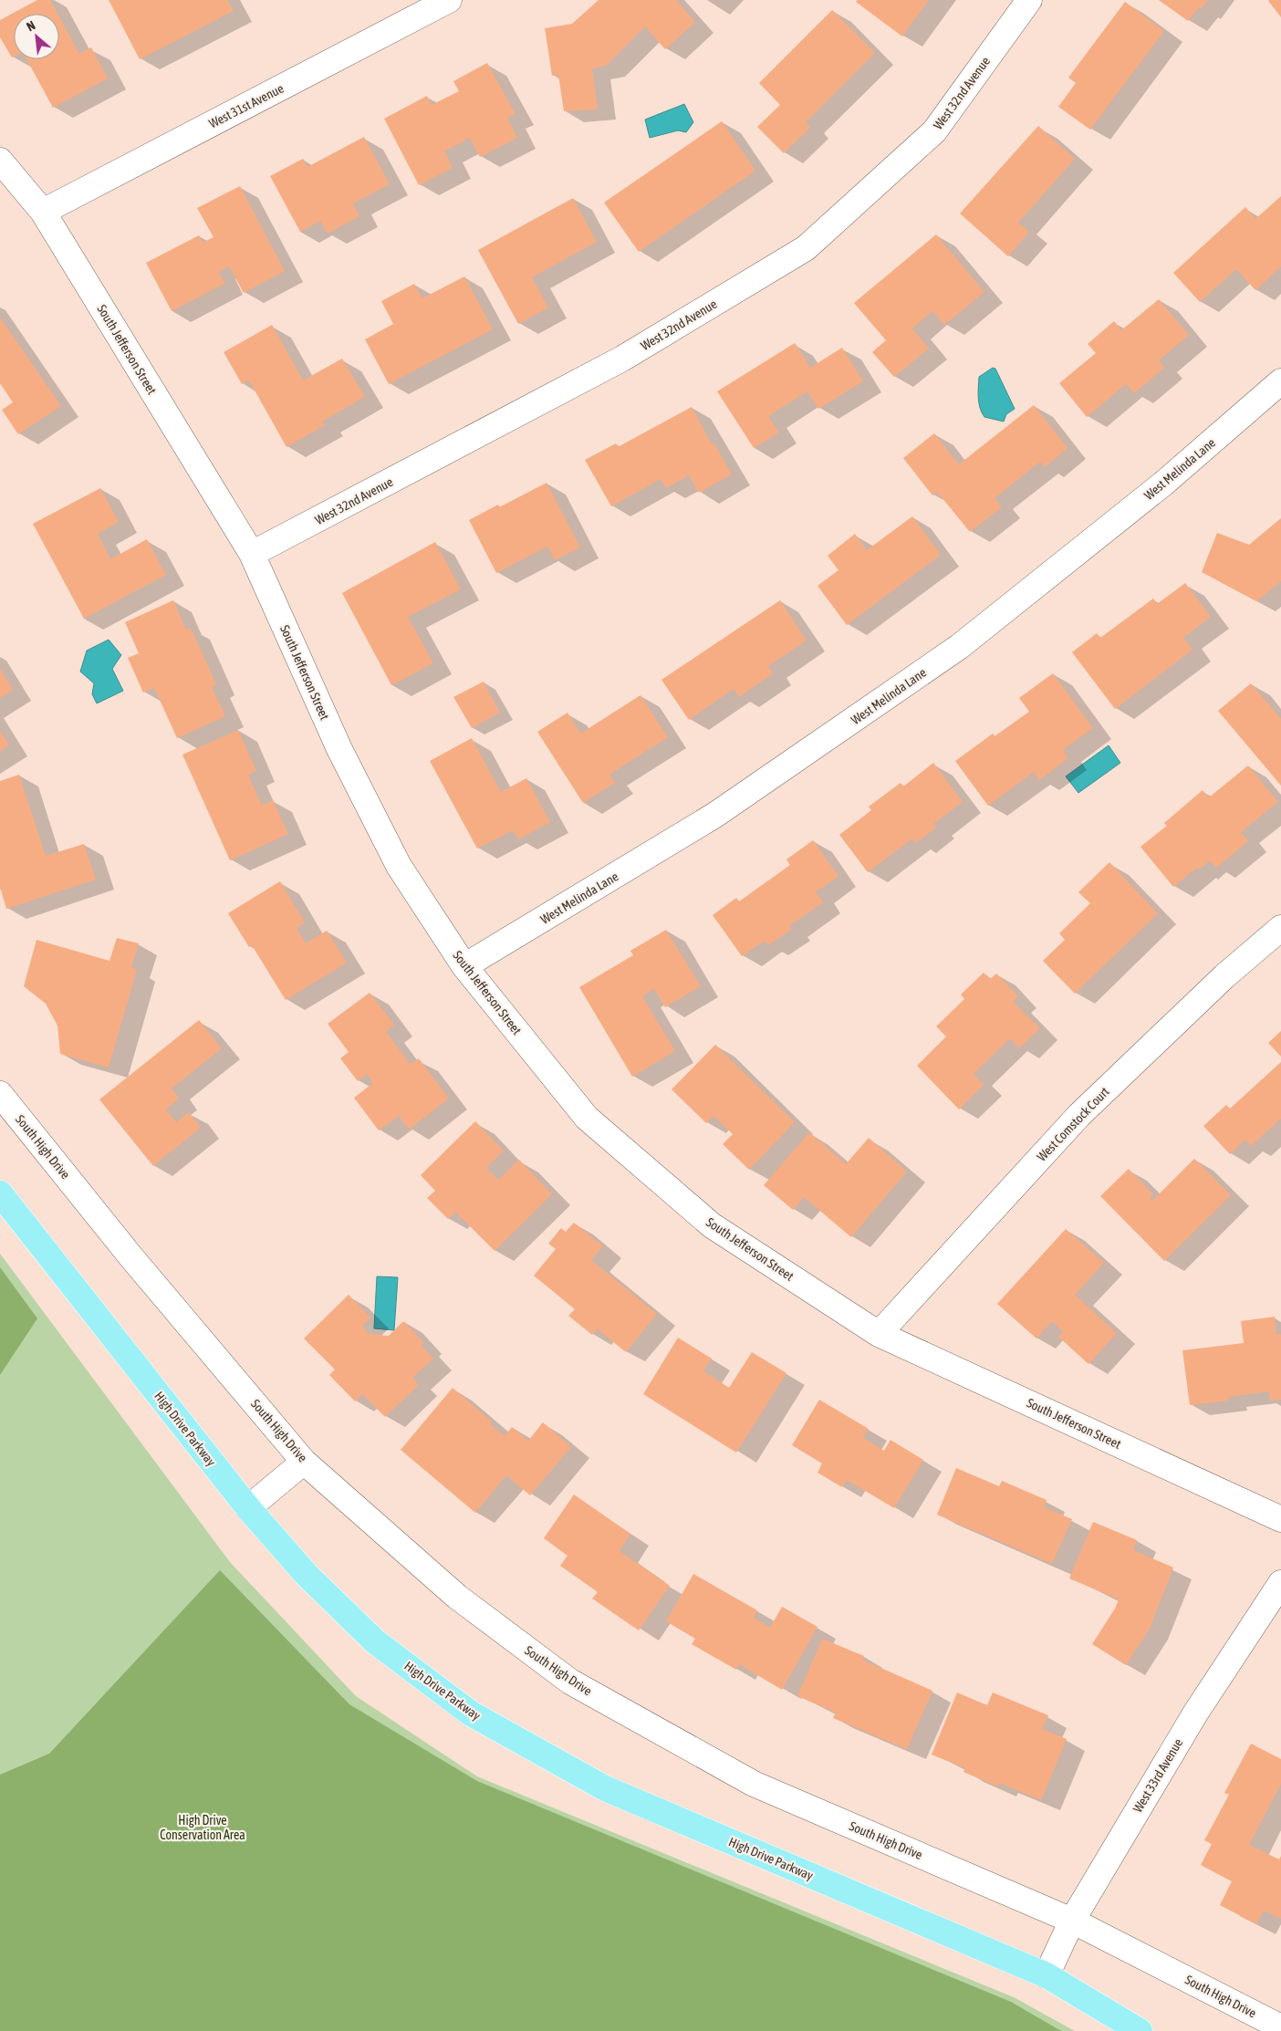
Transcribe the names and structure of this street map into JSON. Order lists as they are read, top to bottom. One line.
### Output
{"streets":{"main road":["High Drive Parkway"],"street":["West 32nd Avenue","West 31st Avenue","South Jefferson Street","West Melinda Lane","West Comstock Court","South High Drive","West 33rd Avenue"]},"crossings":[["West 32nd Avenue","South Jefferson Street"],["West 31st Avenue","South Jefferson Street"],["South Jefferson Street","West Melinda Lane"],["South Jefferson Street","West Comstock Court"],["South High Drive","West 33rd Avenue"],["High Drive Parkway","West 33rd Avenue"]],"parks":["High Drive Conservation Area"],"north":"top left"}
